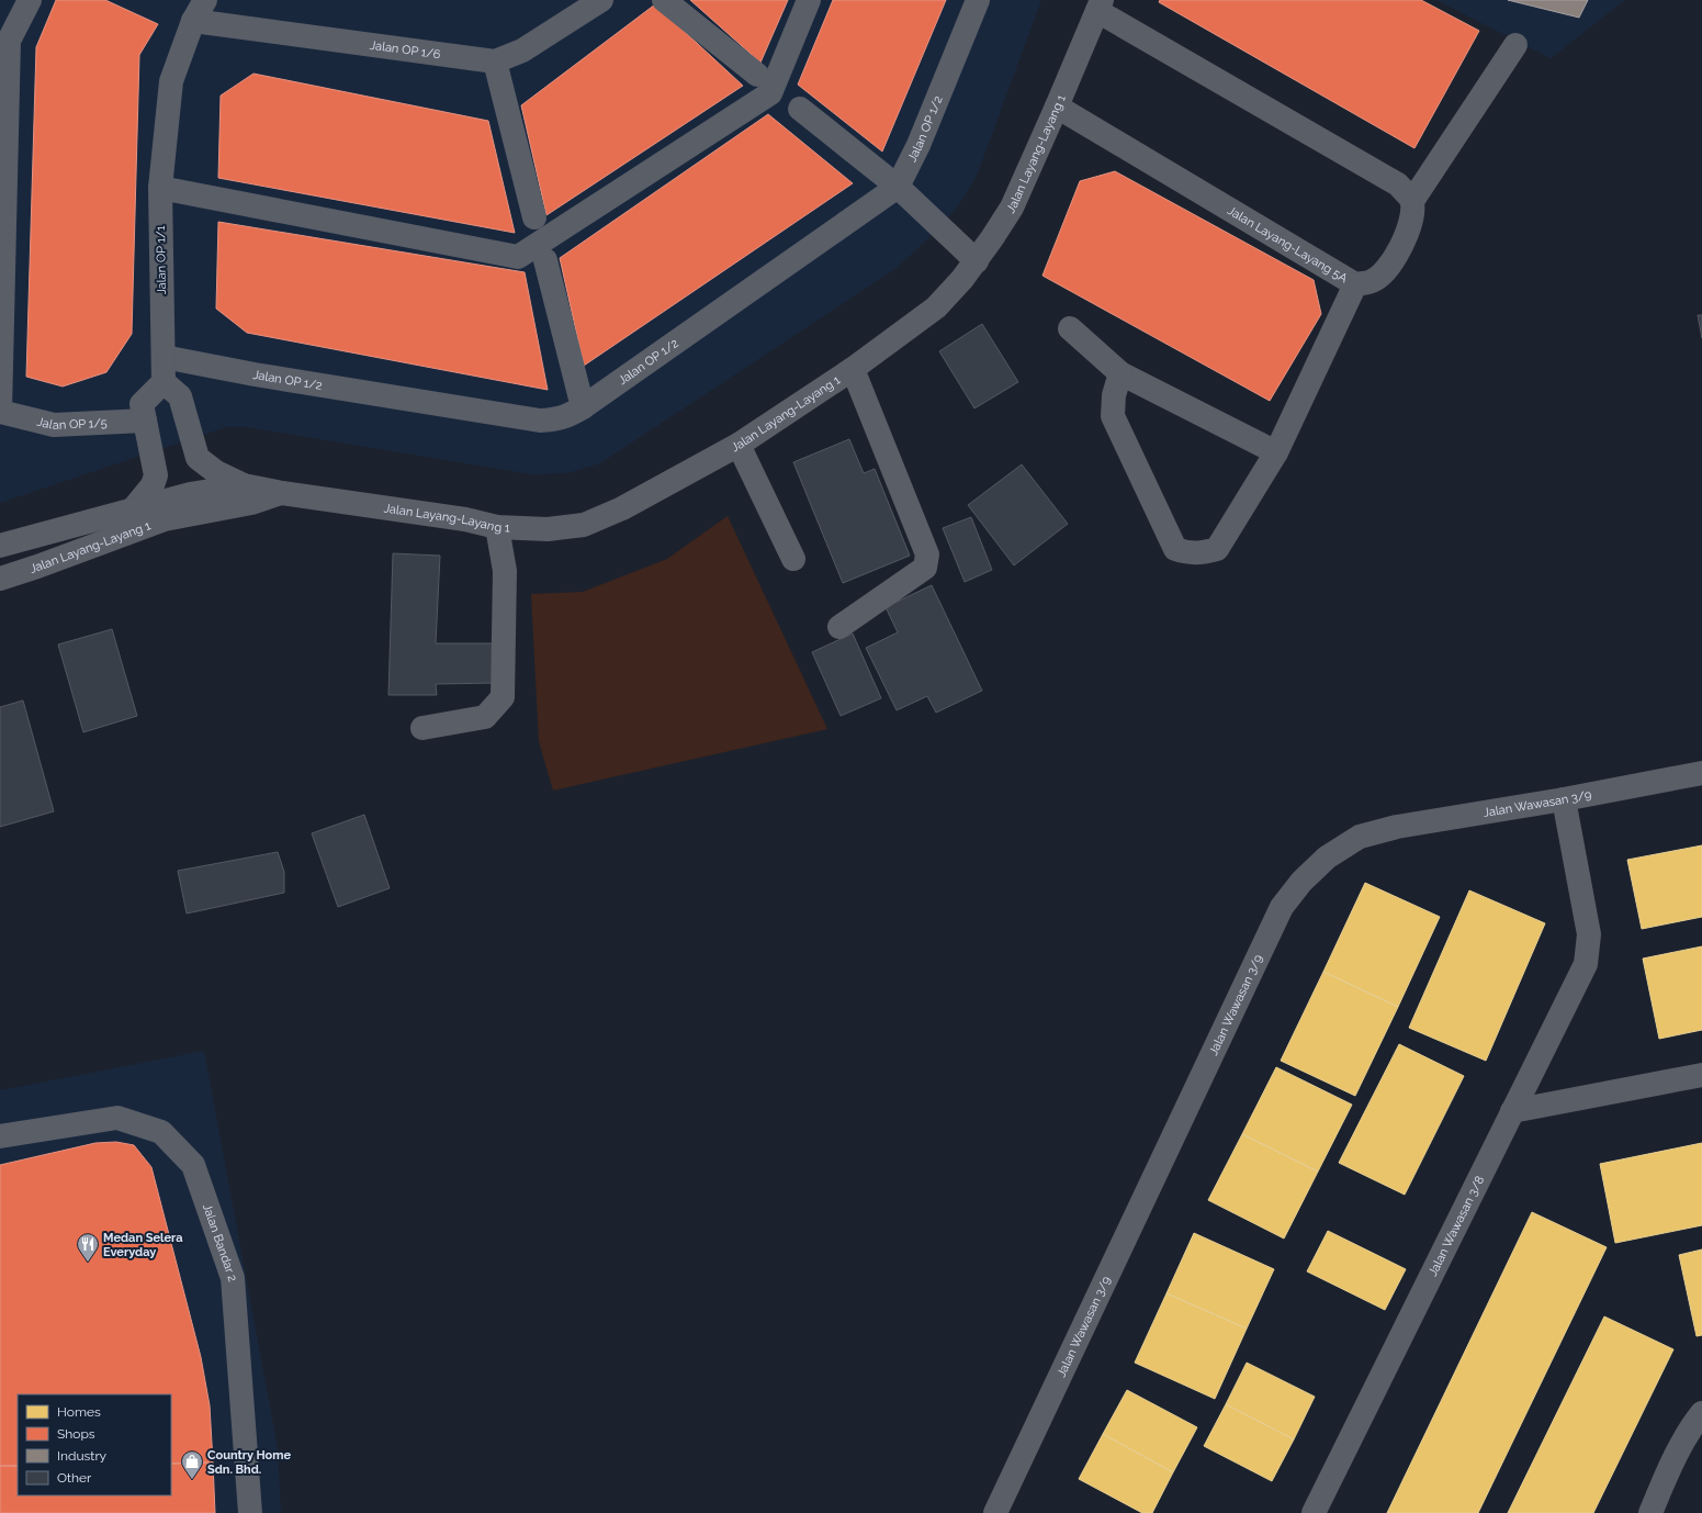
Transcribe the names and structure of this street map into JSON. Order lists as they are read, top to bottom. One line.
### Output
{"streets":{"street":["Jalan OP 1/6","Jalan OP 1/2","Jalan Layang-Layang 1","Jalan Layang-Layang 5A","Jalan OP 1/1","Jalan OP 1/5","Jalan Wawasan 3/9","Jalan Wawasan 3/8","Jalan Bandar 2"]},"crossings":[["Jalan OP 1/6","Jalan OP 1/1"],["Jalan OP 1/2","Jalan OP 1/1"],["Jalan Layang-Layang 1","Jalan Layang-Layang 5A"],["Jalan Layang-Layang 1","Jalan OP 1/1"],["Jalan Wawasan 3/9","Jalan Wawasan 3/8"]],"places":{"restaurant":["Medan Selera Everyday"],"shop":["Country Home Sdn. Bhd."]},"legend":["Homes","Shops","Industry","Other"]}
